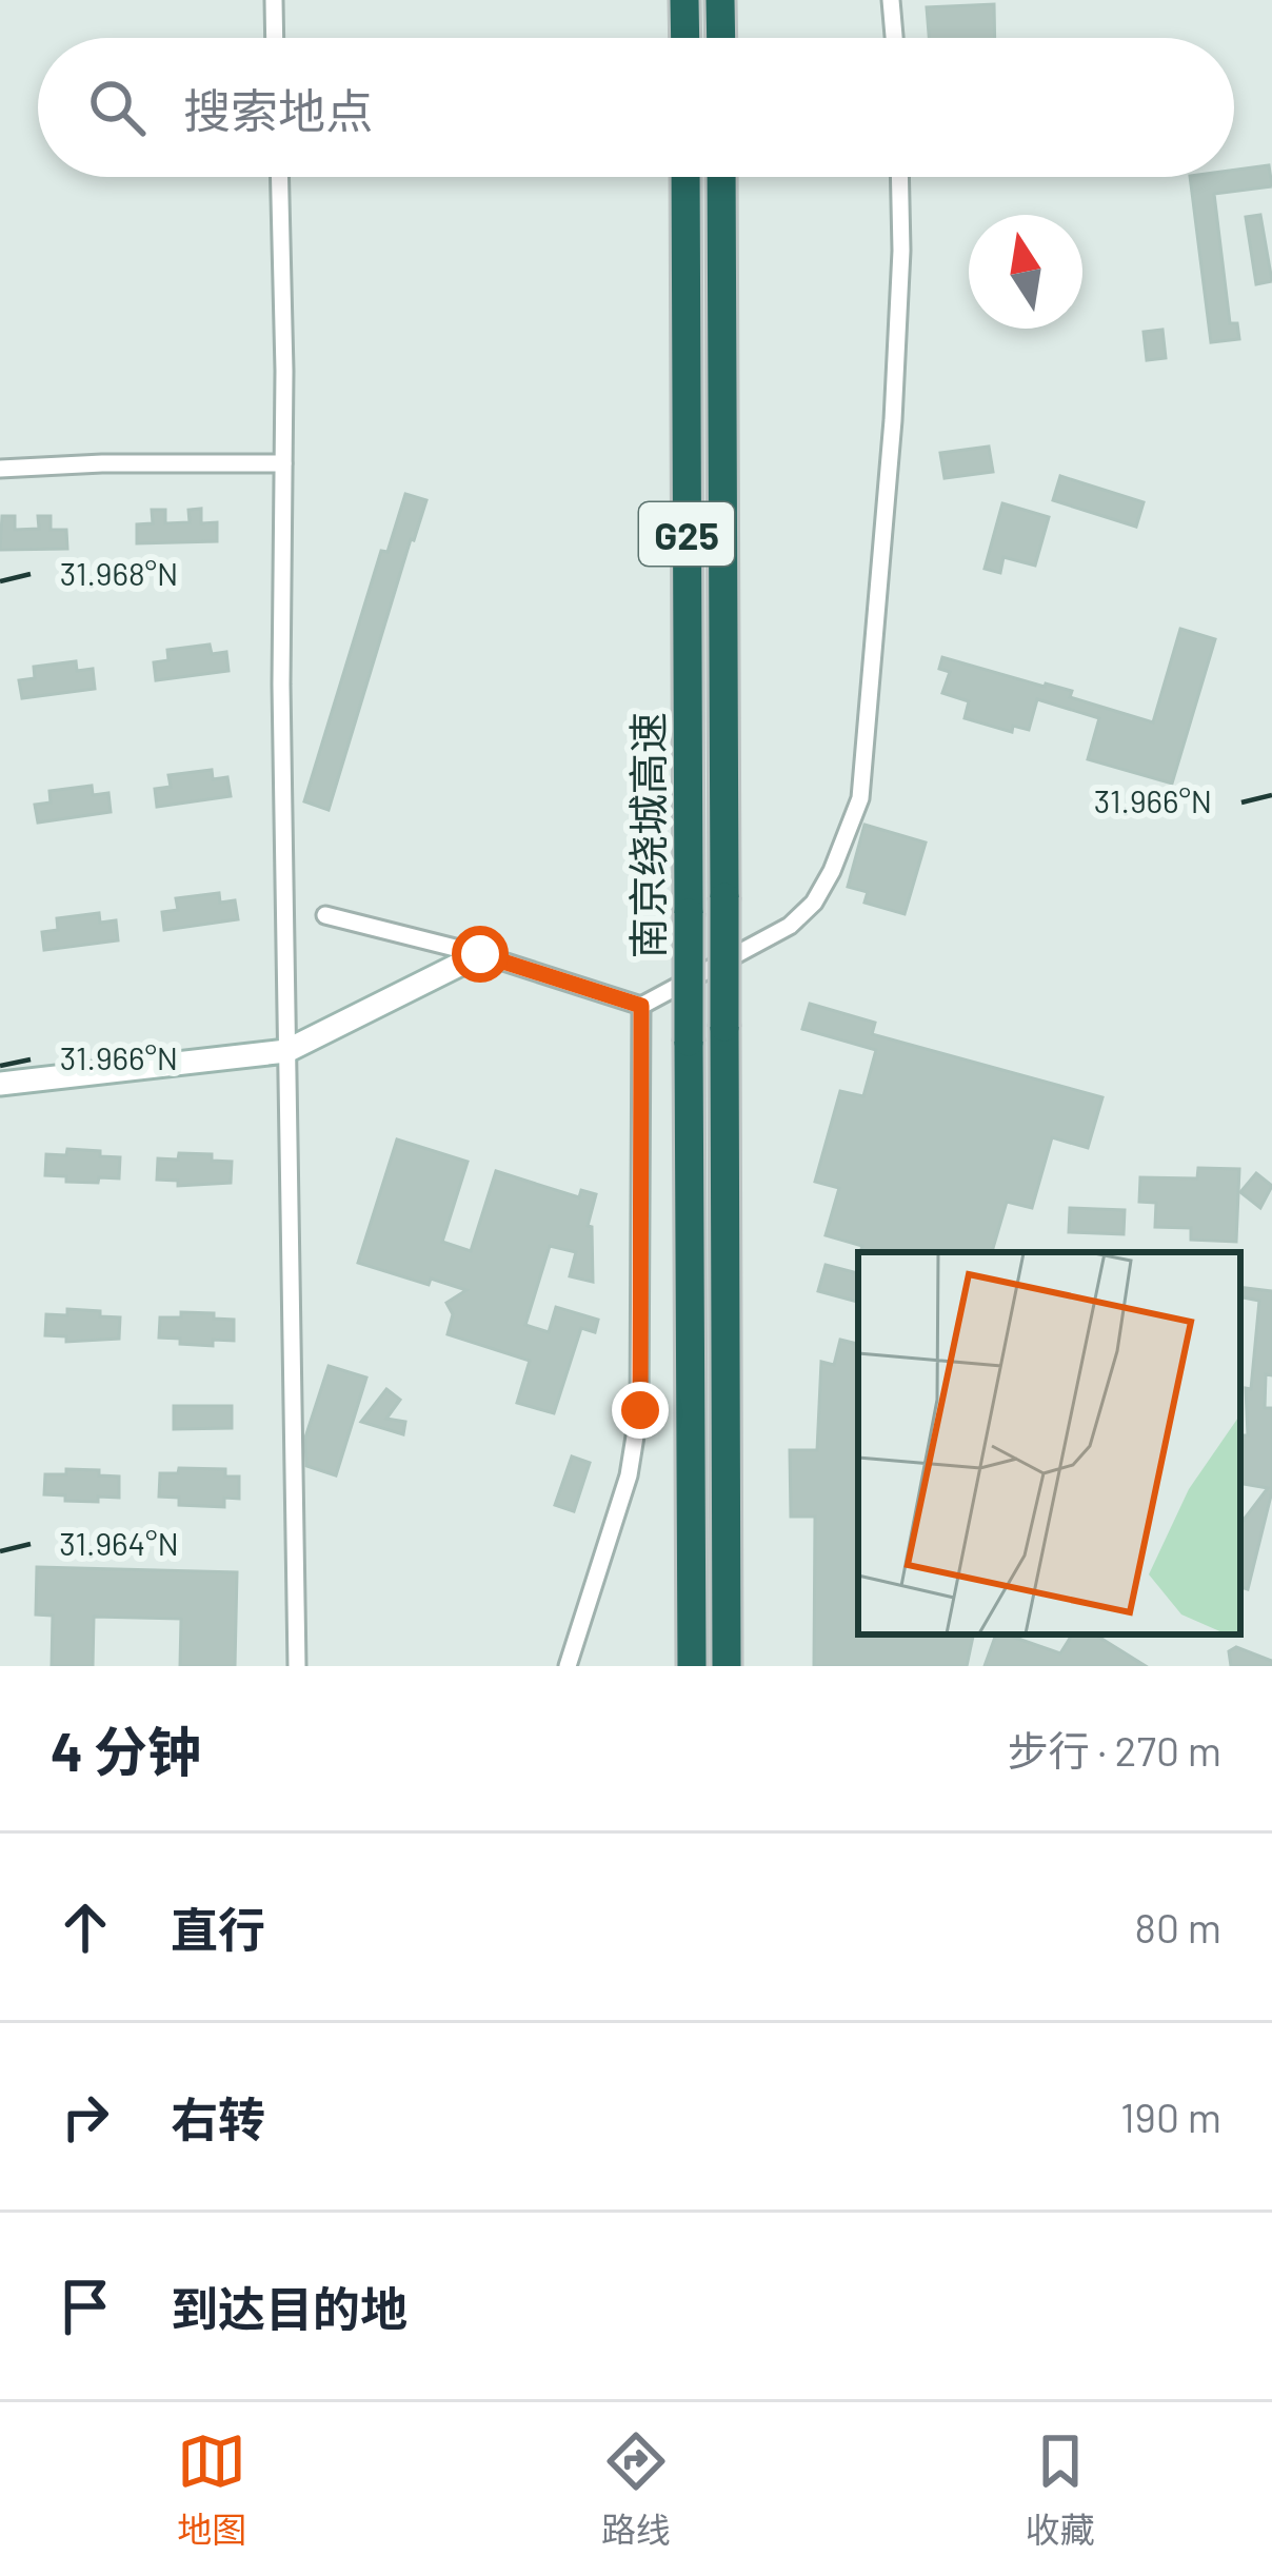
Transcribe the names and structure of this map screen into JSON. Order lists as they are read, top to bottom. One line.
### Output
{"streets":{"highway":["G25","南京绕城高速"]},"north":"top","page":{"search":"搜索地点","heading":["4 分钟","步行 · 270 m"],"list":[["直行","80 m"],["右转","190 m"],"到达目的地"],"nav":["地图","路线","收藏"]},"coordinates":["31.968°N","31.966°N","31.964°N"]}
